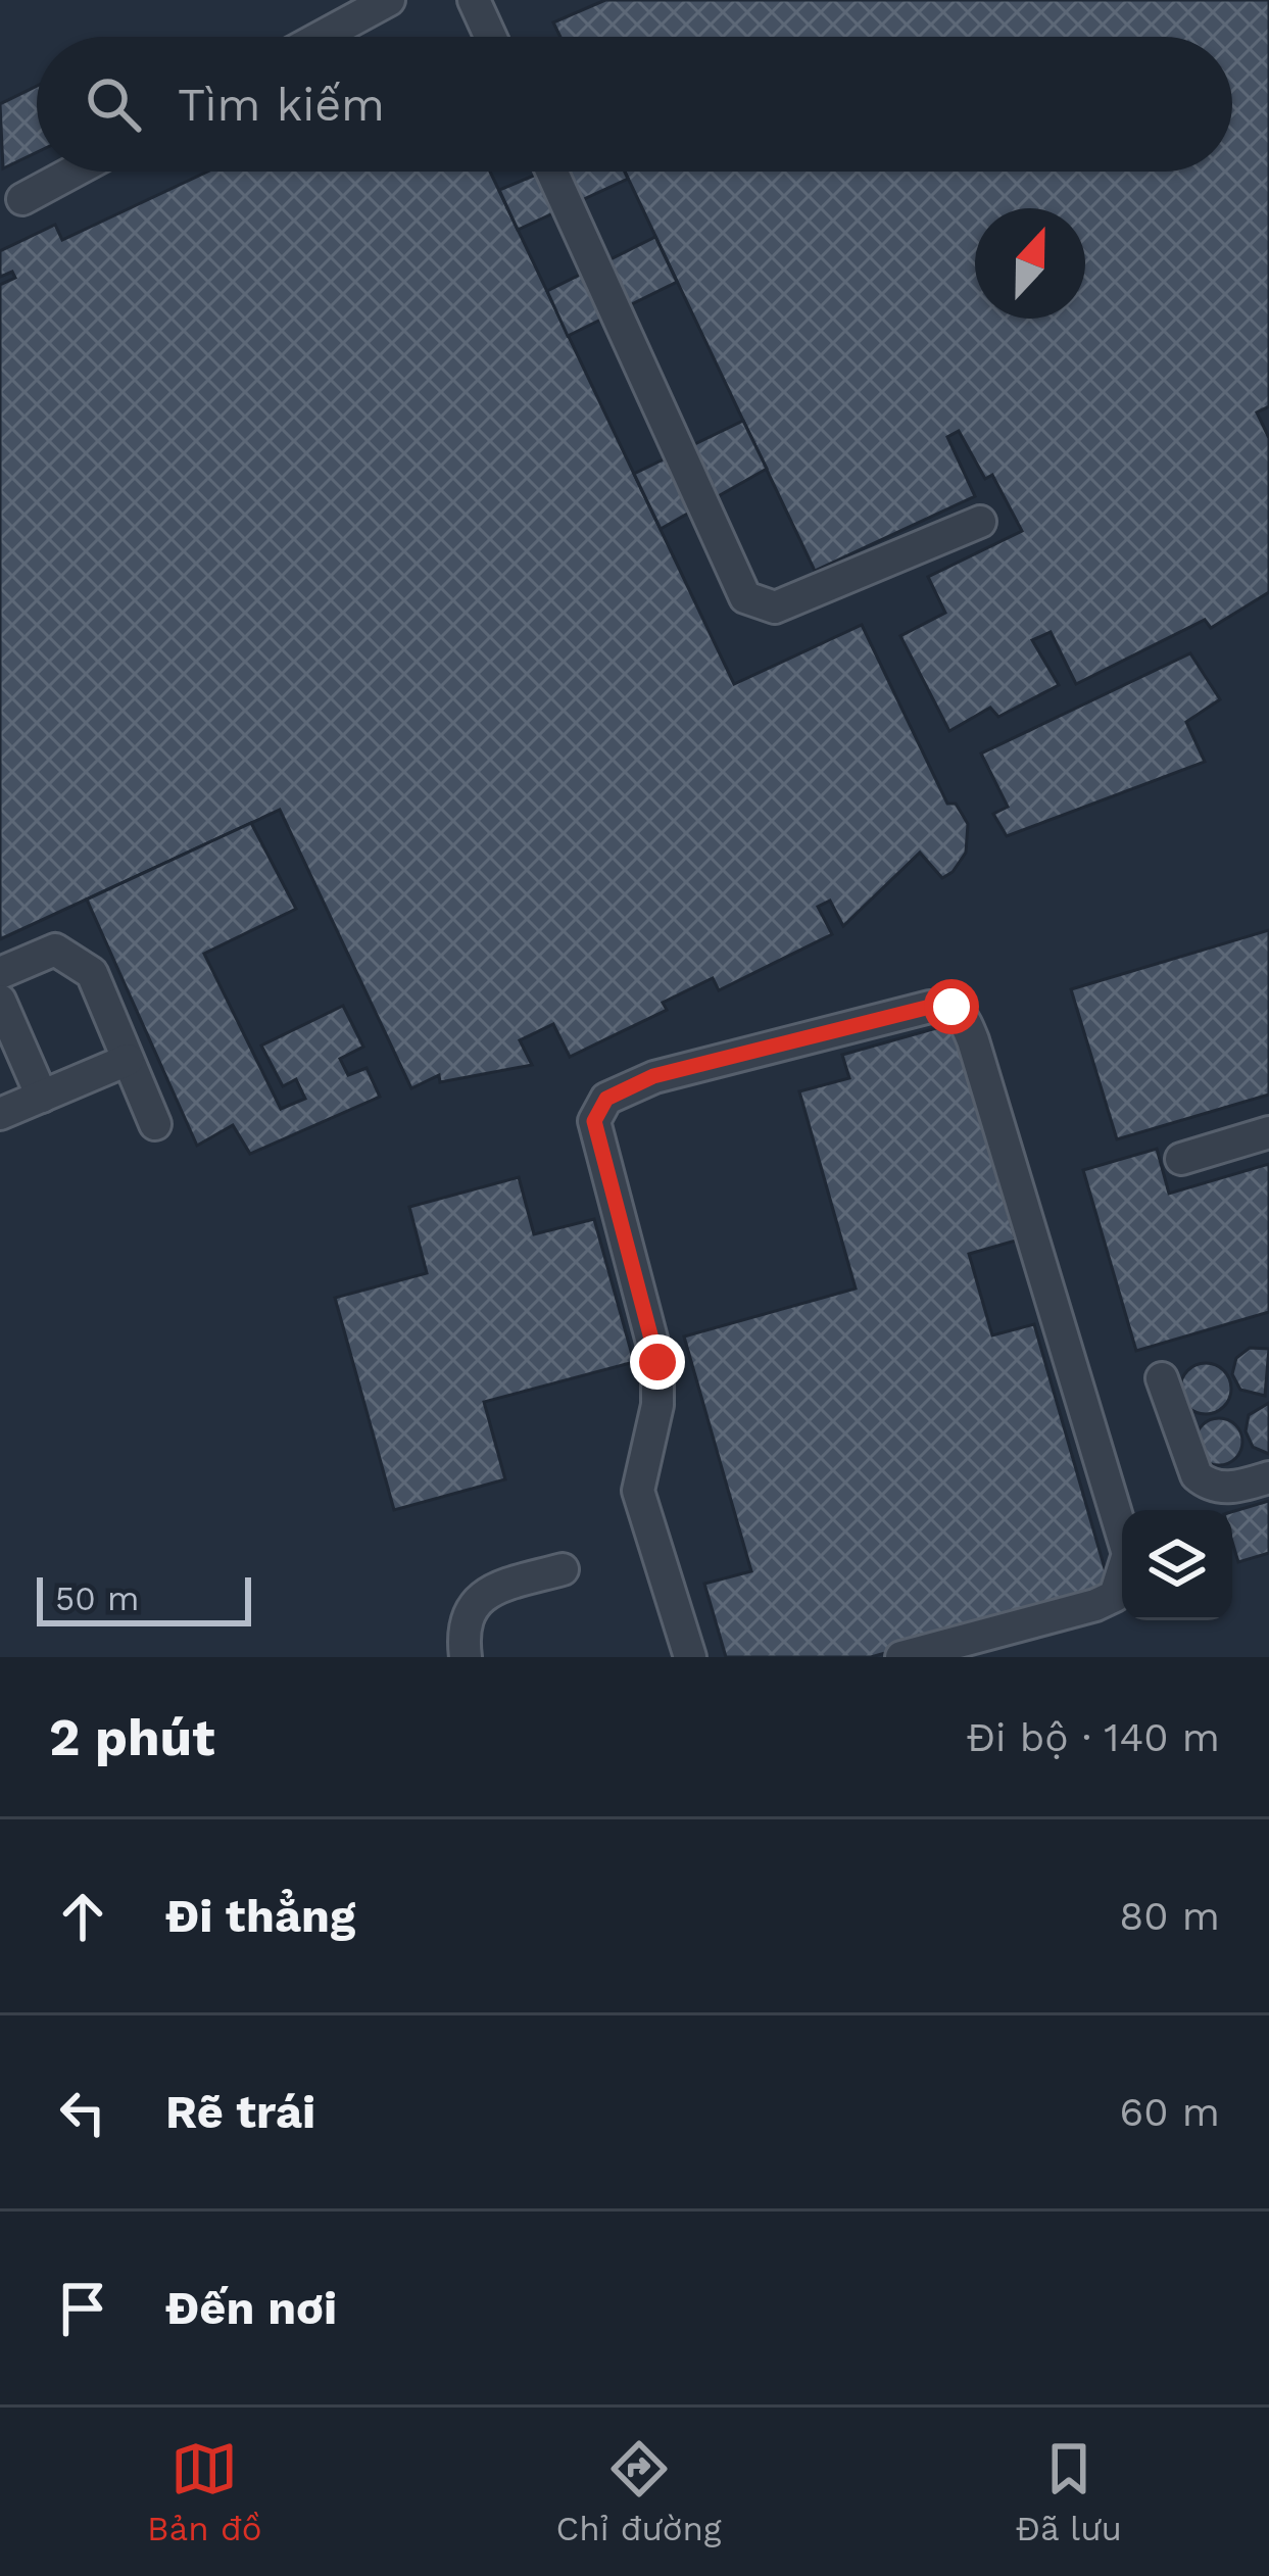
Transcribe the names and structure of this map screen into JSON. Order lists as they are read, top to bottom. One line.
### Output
{"scale_bar":"50 m","north":"top","page":{"search":"Tìm kiếm","scale":"50 m","heading":["2 phút","Đi bộ · 140 m"],"list":[["Đi thẳng","80 m"],["Rẽ trái","60 m"],"Đến nơi"],"nav":["Bản đồ","Chỉ đường","Đã lưu"]}}
